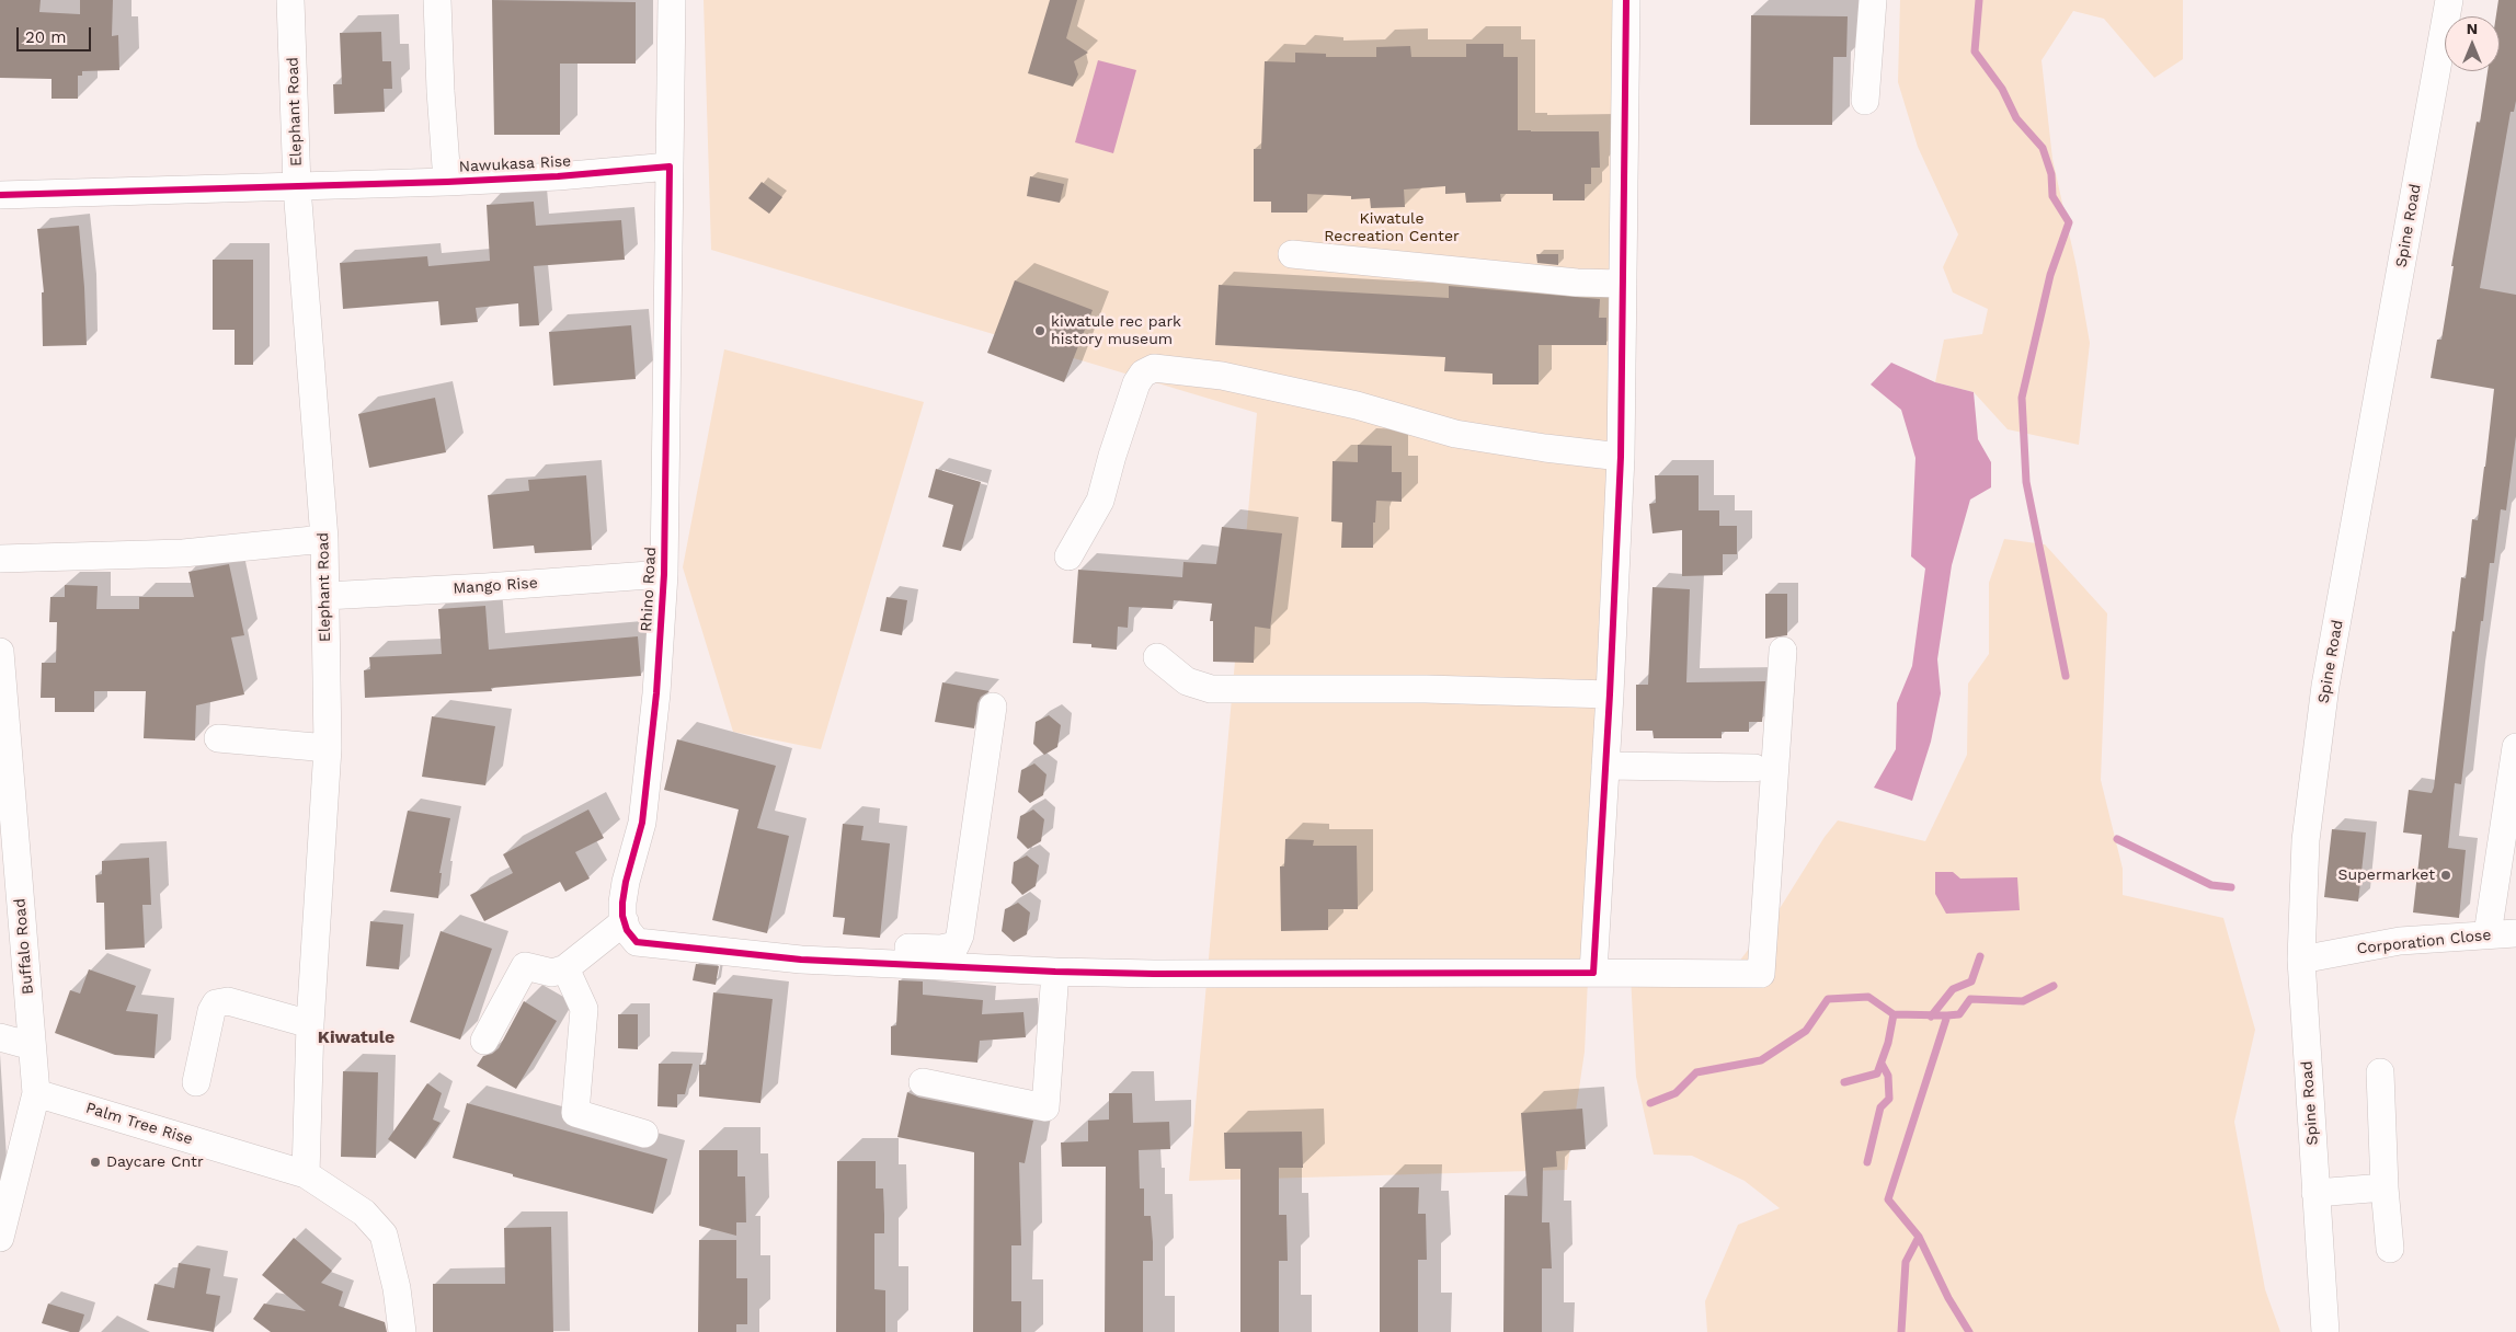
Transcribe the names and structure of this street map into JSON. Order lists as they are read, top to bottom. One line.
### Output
{"streets":{"street":["Elephant Road","Nawukasa Rise","Spine Road","Mango Rise","Rhino Road","Corporation Close","Buffalo Road","Palm Tree Rise"]},"crossings":[["Elephant Road","Nawukasa Rise"],["Elephant Road","Mango Rise"],["Elephant Road","Palm Tree Rise"],["Nawukasa Rise","Rhino Road"],["Spine Road","Corporation Close"],["Mango Rise","Rhino Road"],["Buffalo Road","Palm Tree Rise"]],"districts":["Kiwatule"],"parks":["Kiwatule Recreation Center"],"places":["kiwatule rec park history museum","Supermarket","Daycare Cntr"],"scale_bar":"20 m","north":"top"}
